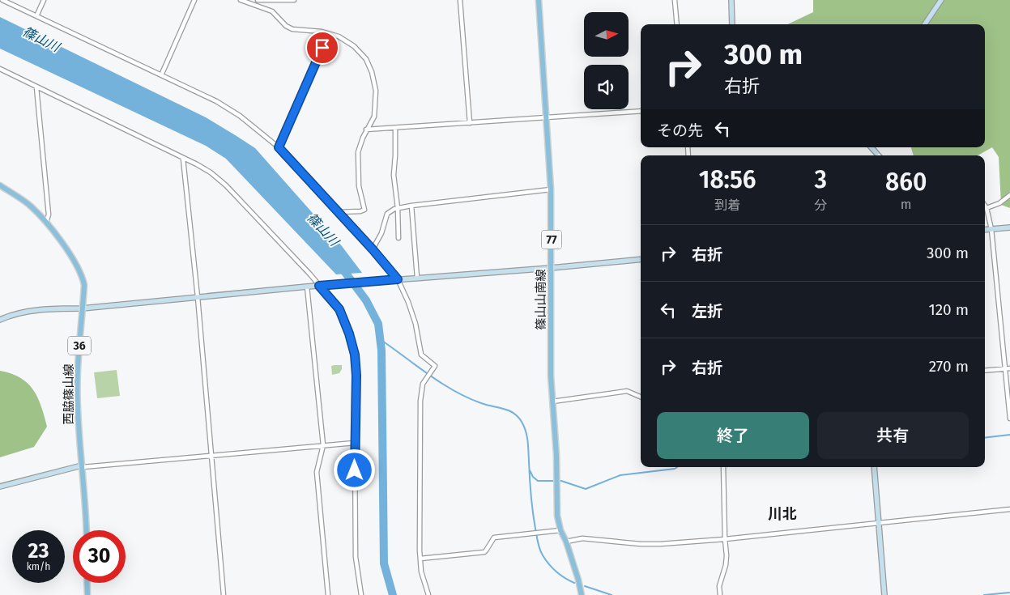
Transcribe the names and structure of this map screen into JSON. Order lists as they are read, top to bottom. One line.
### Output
{"streets":{"main road":["77","篠山山南線","36","西脇篠山線"]},"districts":["川北"],"water":["篠山川"],"north":"right","page":{"turn":["300 m","右折"],"then":"その先","eta":["18:56","到着","3","分","860","m"],"list":[{"name":"右折","value":"300 m"},{"name":"左折","value":"120 m"},{"name":"右折","value":"270 m"}],"buttons":["終了","共有"],"speed":"23 km/h","limit":"30"}}
